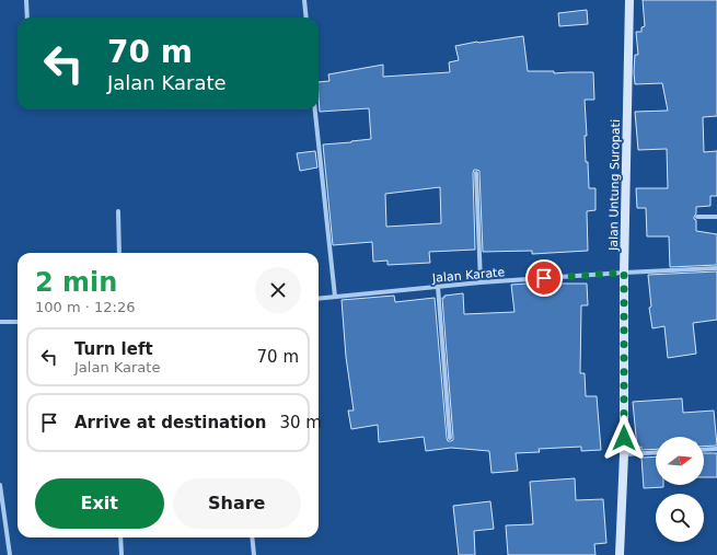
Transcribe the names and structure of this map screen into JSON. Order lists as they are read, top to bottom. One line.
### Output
{"streets":{"main road":["Jalan Untung Suropati"],"street":["Jalan Karate"]},"crossings":[["Jalan Untung Suropati","Jalan Karate"]],"north":"right","page":{"turn":["70 m","Jalan Karate"],"heading":["2 min","100 m · 12:26"],"list":[{"name":"Turn left","note":"Jalan Karate","value":"70 m"},{"name":"Arrive at destination","value":"30 m"}],"buttons":["Exit","Share"]}}
